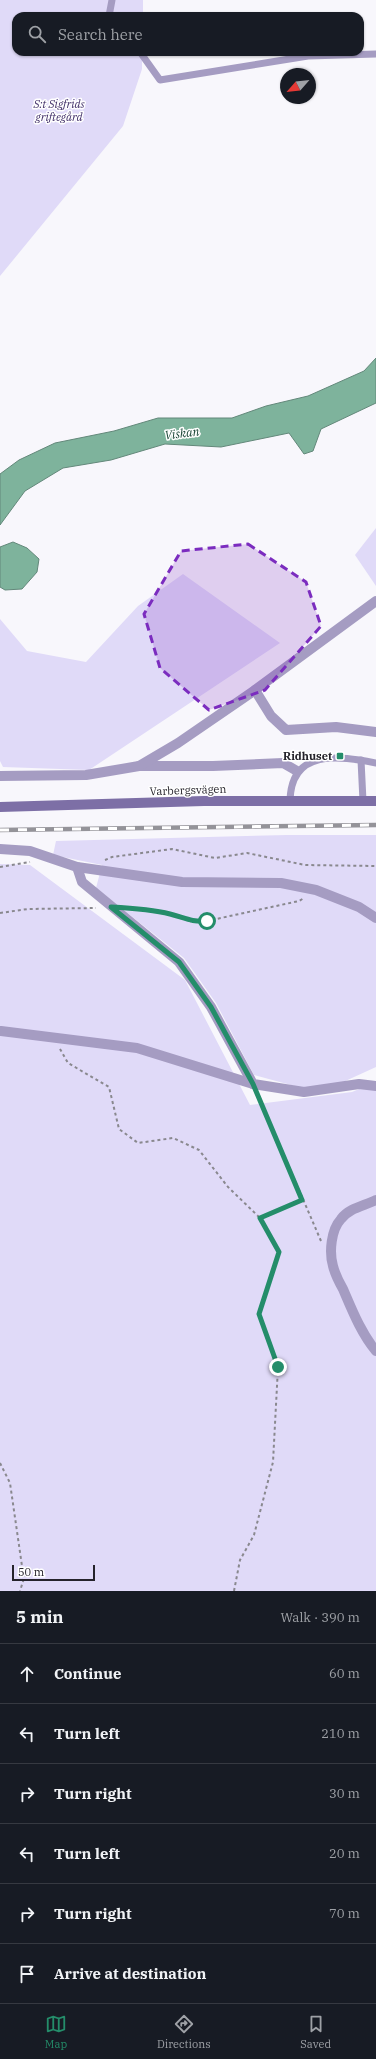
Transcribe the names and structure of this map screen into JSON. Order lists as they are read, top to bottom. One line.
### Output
{"streets":{"main road":["Varbergsvägen"]},"water":["Viskan"],"parks":["S:t Sigfrids griftegård"],"places":{"transit":["Ridhuset"]},"scale_bar":"50 m","north":"bottom left","page":{"search":"Search here","scale":"50 m","heading":["5 min","Walk · 390 m"],"list":[["Continue","60 m"],["Turn left","210 m"],["Turn right","30 m"],["Turn left","20 m"],["Turn right","70 m"],"Arrive at destination"],"nav":["Map","Directions","Saved"]}}
